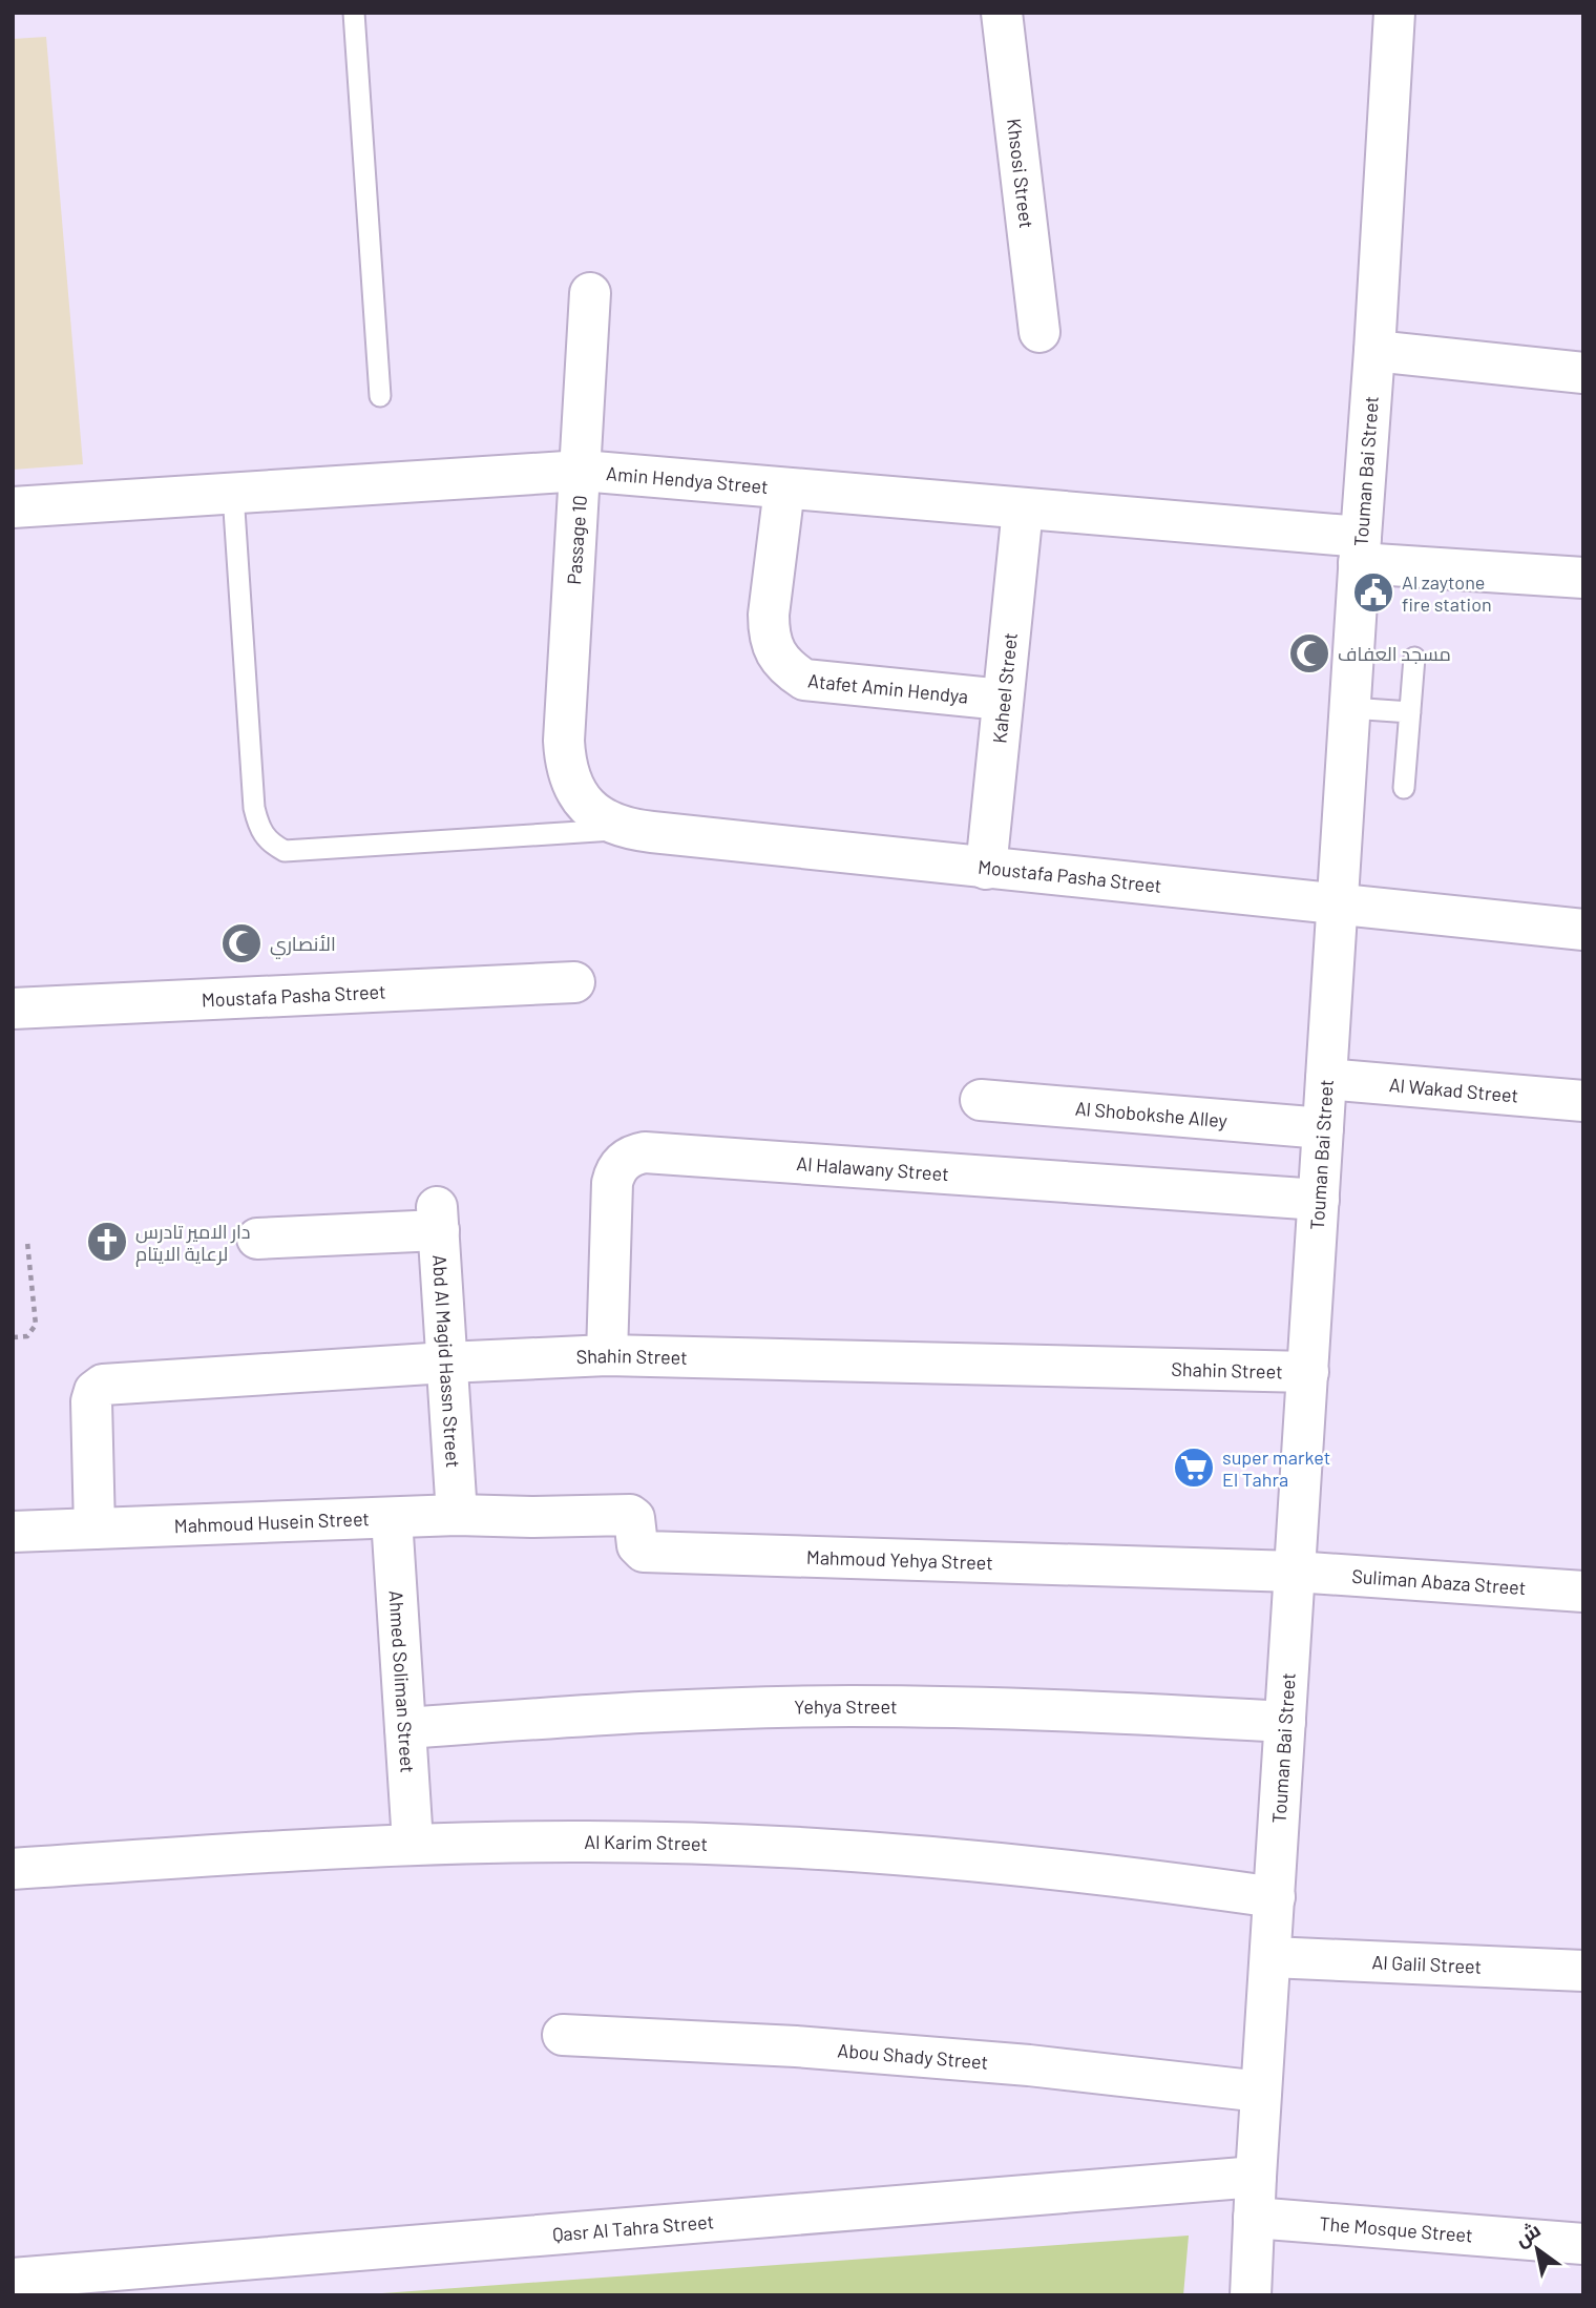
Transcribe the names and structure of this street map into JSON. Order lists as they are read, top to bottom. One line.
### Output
{"streets":{"street":["Khsosi Street","Touman Bai Street","Amin Hendya Street","Passage 10","Atafet Amin Hendya","Kaheel Street","Moustafa Pasha Street","Al Wakad Street","Al Shobokshe Alley","Al Halawany Street","Shahin Street","Abd Al Magid Hassn Street","Mahmoud Husein Street","Mahmoud Yehya Street","Suliman Abaza Street","Ahmed Soliman Street","Yehya Street","Al Karim Street","Al Galil Street","Abou Shady Street","Qasr Al Tahra Street","The Mosque Street"]},"crossings":[["Touman Bai Street","Amin Hendya Street"],["Touman Bai Street","Moustafa Pasha Street"],["Touman Bai Street","Al Wakad Street"],["Touman Bai Street","Al Shobokshe Alley"],["Touman Bai Street","Al Halawany Street"],["Touman Bai Street","Shahin Street"],["Touman Bai Street","Mahmoud Yehya Street"],["Touman Bai Street","Suliman Abaza Street"],["Touman Bai Street","Yehya Street"],["Touman Bai Street","Al Karim Street"],["Touman Bai Street","Al Galil Street"],["Touman Bai Street","Abou Shady Street"],["Touman Bai Street","Qasr Al Tahra Street"],["Touman Bai Street","The Mosque Street"],["Amin Hendya Street","Passage 10"],["Amin Hendya Street","Atafet Amin Hendya"],["Amin Hendya Street","Kaheel Street"],["Passage 10","Moustafa Pasha Street"],["Atafet Amin Hendya","Kaheel Street"],["Kaheel Street","Moustafa Pasha Street"],["Al Halawany Street","Shahin Street"],["Shahin Street","Abd Al Magid Hassn Street"],["Shahin Street","Mahmoud Husein Street"],["Abd Al Magid Hassn Street","Mahmoud Husein Street"],["Mahmoud Husein Street","Mahmoud Yehya Street"],["Mahmoud Husein Street","Ahmed Soliman Street"],["Mahmoud Yehya Street","Suliman Abaza Street"],["Ahmed Soliman Street","Yehya Street"],["Ahmed Soliman Street","Al Karim Street"]],"places":{"public building":["Al zaytone fire station"],"mosque":["مسجد العفاف","الأنصاري"],"church":["دار الامير تادرس لرعاية الايتام"],"supermarket":["super market El Tahra"]},"north":"top left"}
